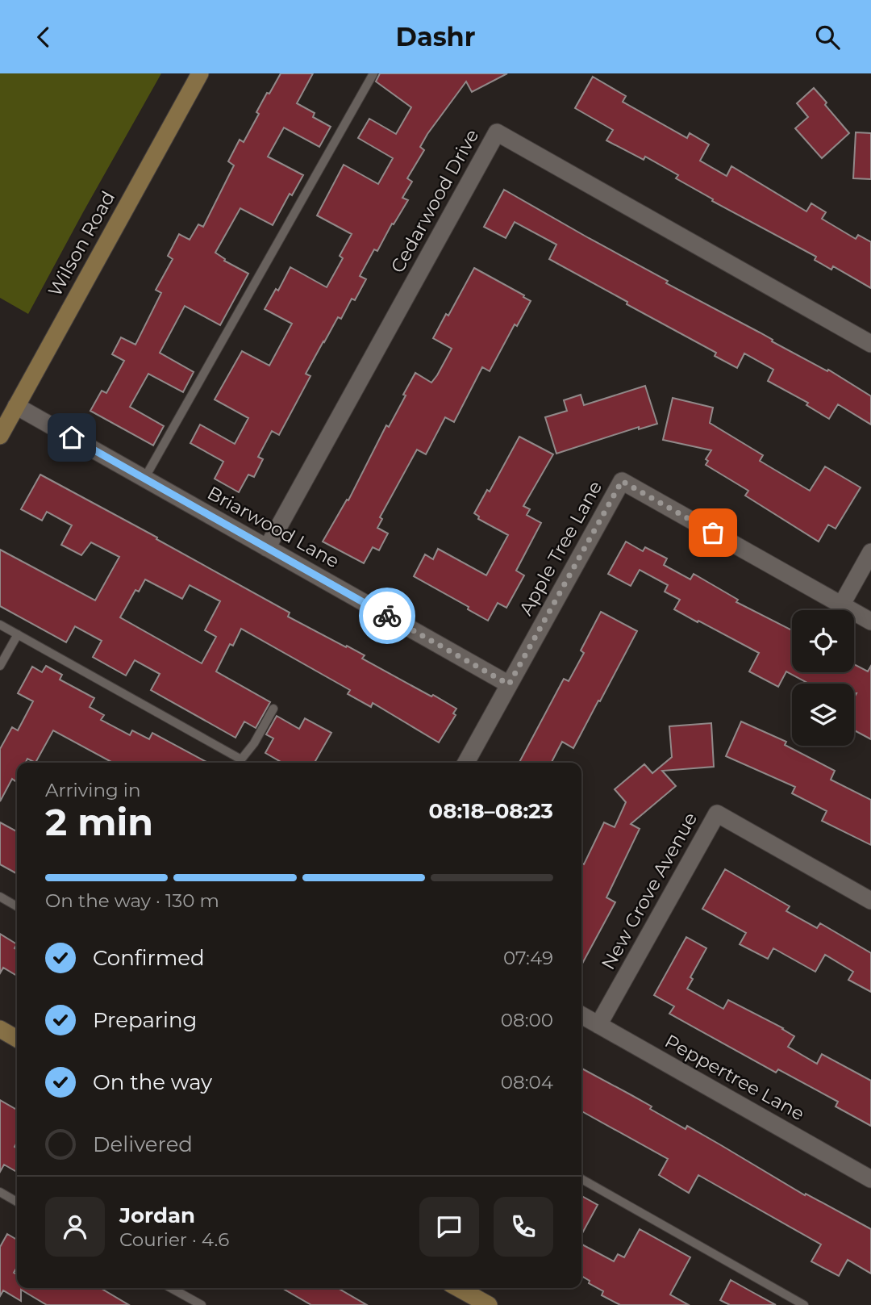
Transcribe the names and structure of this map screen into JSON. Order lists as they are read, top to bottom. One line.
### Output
{"streets":{"street":["Cedarwood Drive","Wilson Road","Briarwood Lane","Apple Tree Lane","New Grove Avenue","Peppertree Lane"]},"crossings":[["Cedarwood Drive","Briarwood Lane"],["Wilson Road","Briarwood Lane"],["Briarwood Lane","Apple Tree Lane"],["New Grove Avenue","Peppertree Lane"]],"page":{"header":"Dashr","heading":["2 min","Arriving in","08:18–08:23"],"panel":["Jordan","Courier · 4.6"],"bar":"On the way · 130 m","list":[["Confirmed","07:49"],["Preparing","08:00"],["On the way","08:04"],"Delivered"]}}
